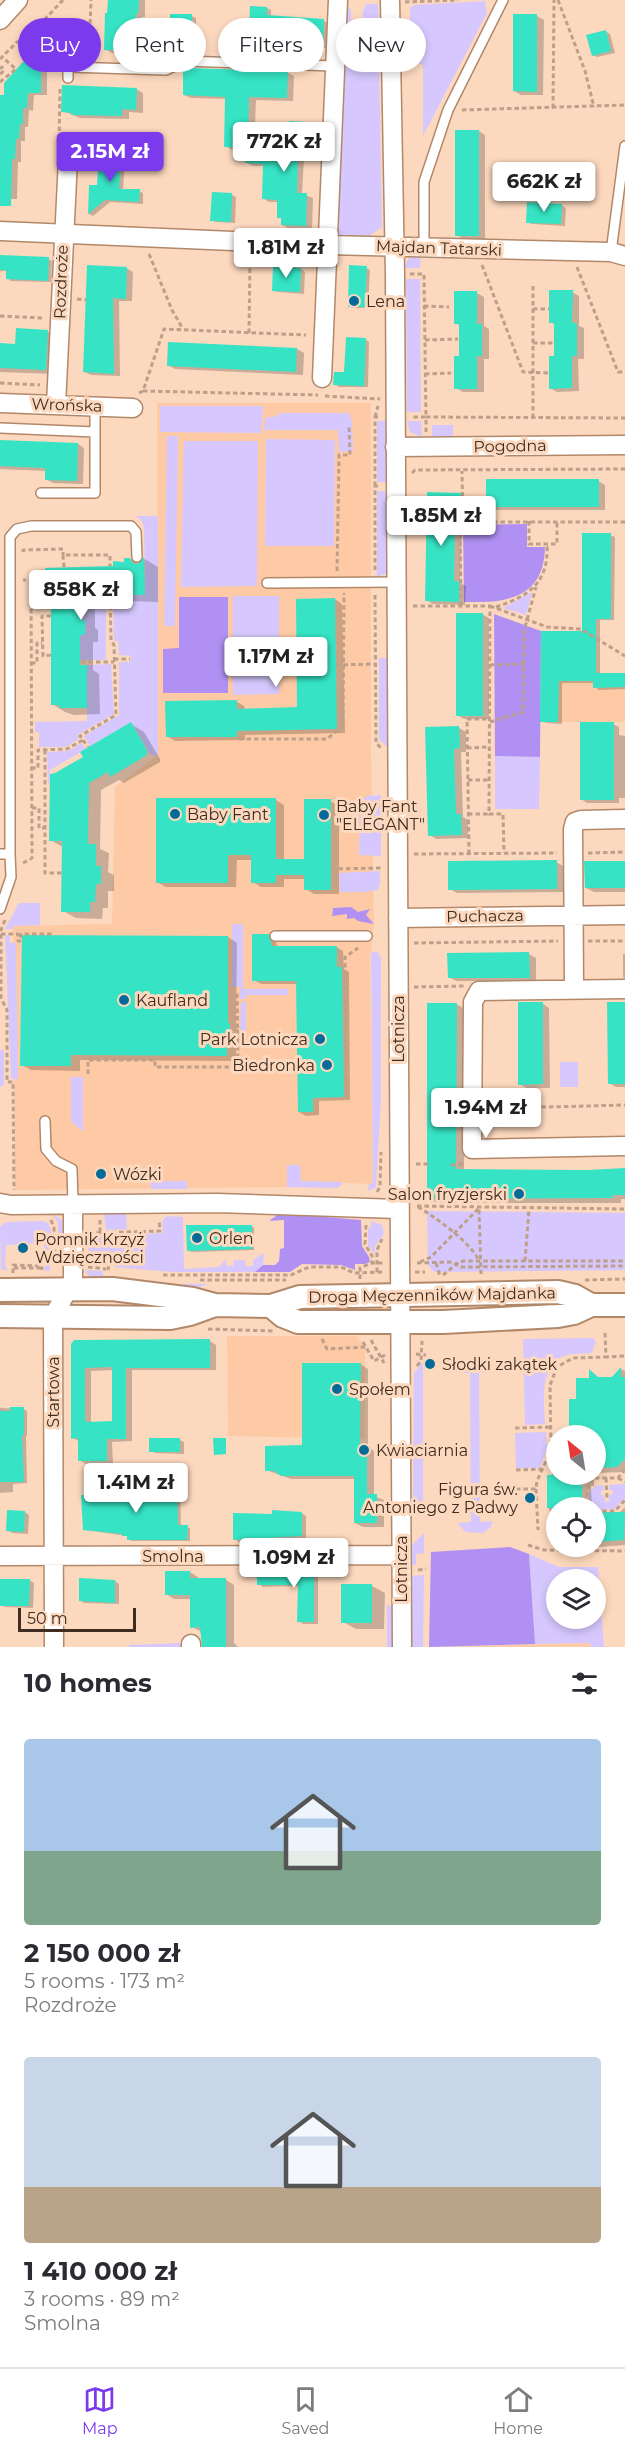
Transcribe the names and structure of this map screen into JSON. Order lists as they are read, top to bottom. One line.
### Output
{"streets":{"street":["Majdan Tatarski","Rozdroże","Wrońska","Pogodna","Puchacza","Lotnicza","Droga Męczenników Majdanka","Startowa","Smolna"]},"crossings":[["Majdan Tatarski","Rozdroże"],["Majdan Tatarski","Lotnicza"],["Rozdroże","Wrońska"],["Pogodna","Lotnicza"],["Puchacza","Lotnicza"],["Lotnicza","Droga Męczenników Majdanka"],["Lotnicza","Smolna"],["Droga Męczenników Majdanka","Startowa"],["Startowa","Smolna"]],"places":["Lena","Baby Fant","Baby Fant \"ELEGANT\"","Kaufland","Park Lotnicza","Biedronka","Wózki","Salon fryzjerski","Orlen","Pomnik Krzyż Wdzięczności","Słodki zakątek","Społem","Kwiaciarnia","Figura św. Antoniego z Padwy"],"scale_bar":"50 m","north":"top left","page":{"chip":["Buy","Rent","Filters","New"],"price":["772K zł","2.15M zł","662K zł","1.81M zł","1.85M zł","858K zł","1.17M zł","1.94M zł","1.41M zł","1.09M zł"],"scale":"50 m","heading":"10 homes","list":[{"name":"2 150 000 zł","note":"5 rooms · 173 m² · Rozdroże"},{"name":"1 410 000 zł","note":"3 rooms · 89 m² · Smolna"}],"tabs":["Map","Saved","Home"]}}
